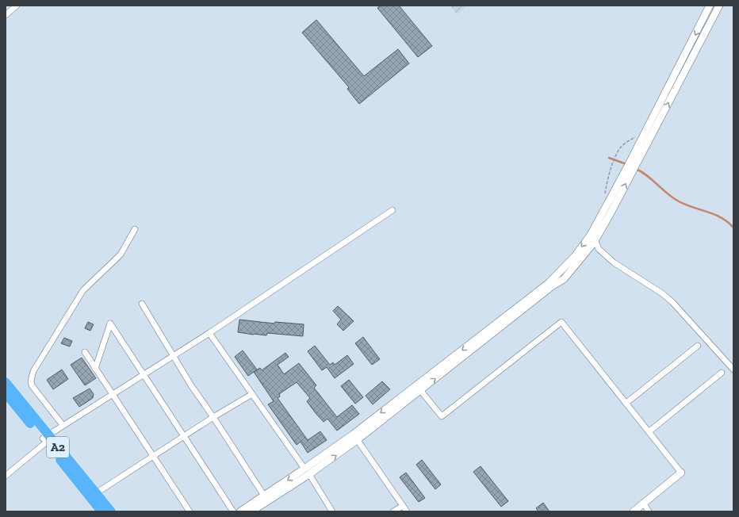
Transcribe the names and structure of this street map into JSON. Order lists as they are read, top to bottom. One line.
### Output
{"streets":{"highway":["A2"]}}
